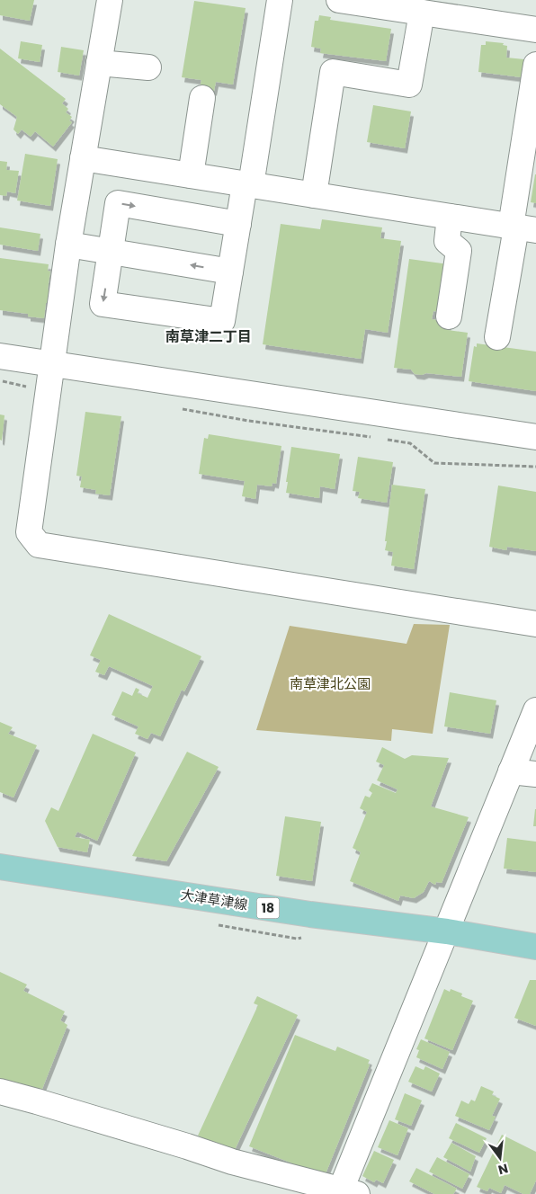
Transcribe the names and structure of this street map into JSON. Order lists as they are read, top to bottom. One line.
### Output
{"streets":{"main road":["大津草津線","18"]},"districts":["南草津二丁目"],"parks":["南草津北公園"],"north":"bottom"}
